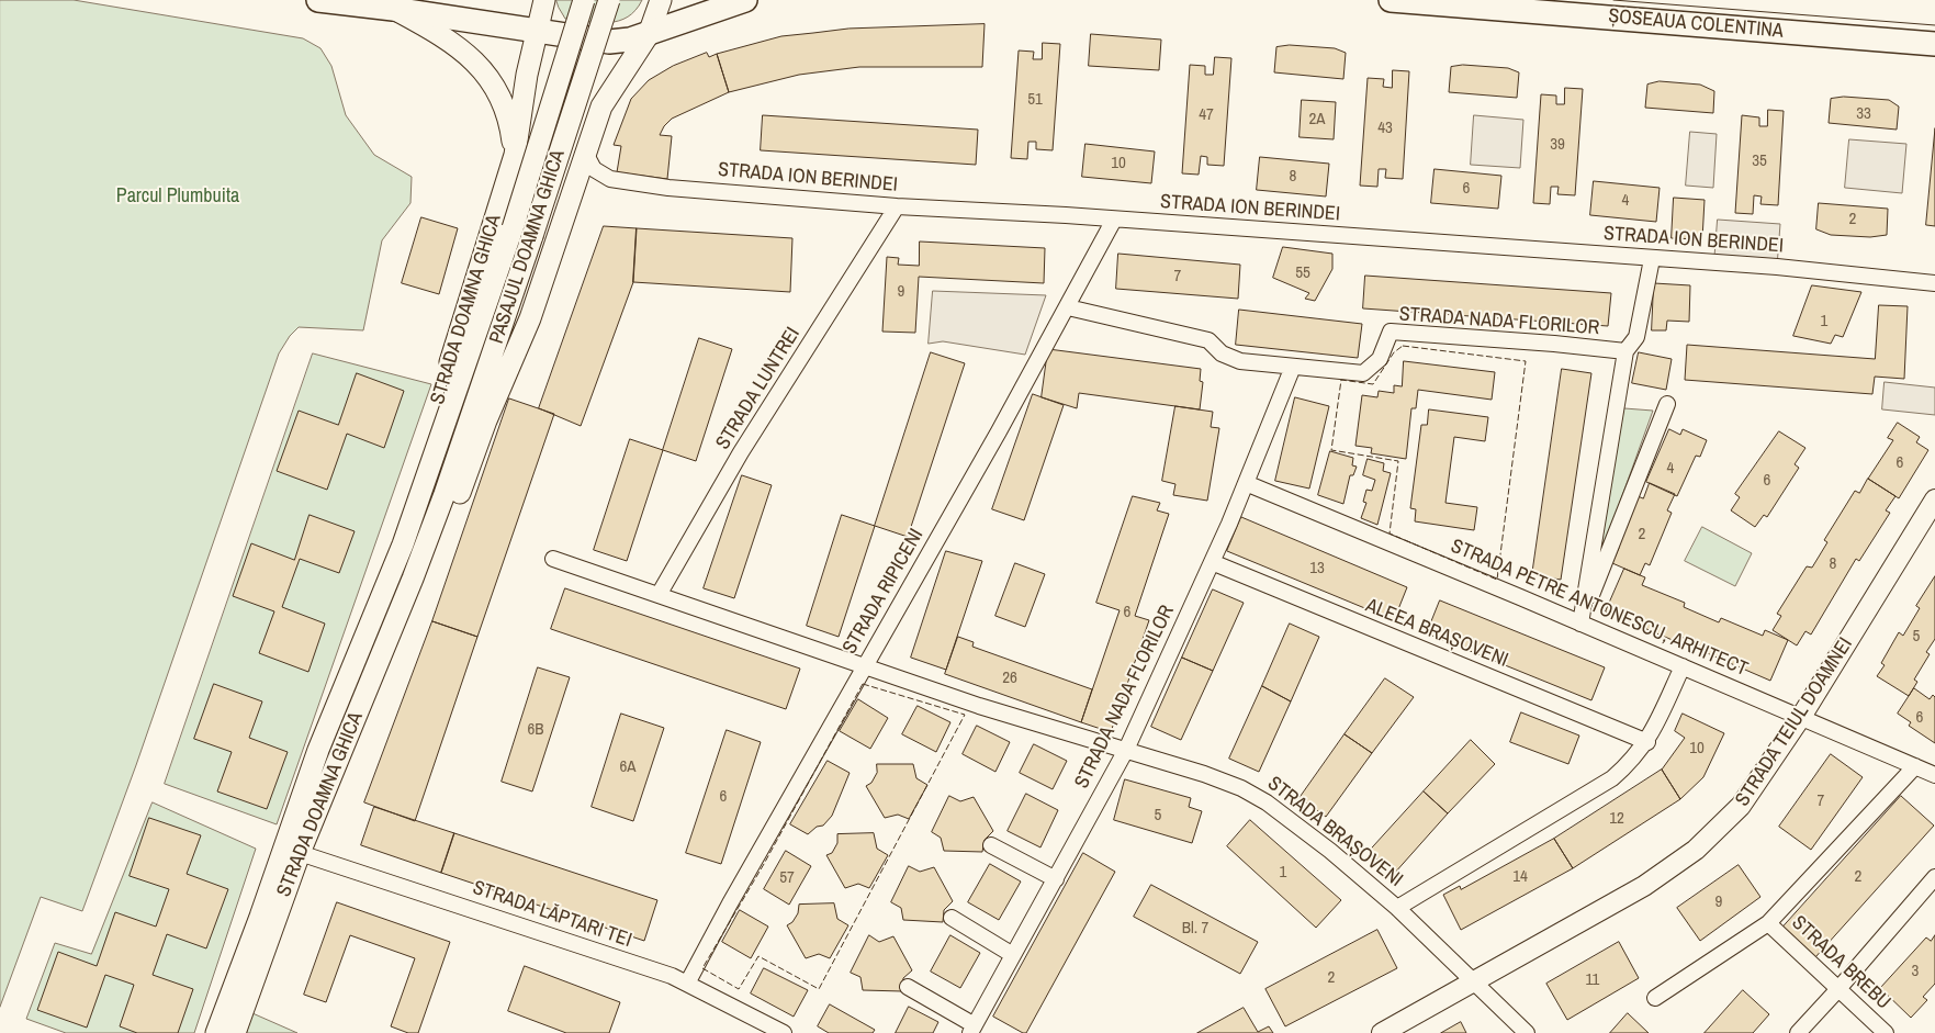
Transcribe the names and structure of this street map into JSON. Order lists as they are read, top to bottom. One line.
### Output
{"streets":{"main road":["ȘOSEAUA COLENTINA","PASAJUL DOAMNA GHICA","STRADA DOAMNA GHICA"],"street":["STRADA ION BERINDEI","STRADA NADA FLORILOR","STRADA LUNTREI","STRADA RIPICENI","STRADA PETRE ANTONESCU, ARHITECT","ALEEA BRAȘOVENI","STRADA TEIUL DOAMNEI","STRADA BRAȘOVENI","STRADA LĂPTARI TEI","STRADA BREBU"]},"crossings":[["STRADA ION BERINDEI","STRADA DOAMNA GHICA"],["STRADA ION BERINDEI","STRADA LUNTREI"],["STRADA ION BERINDEI","STRADA RIPICENI"],["PASAJUL DOAMNA GHICA","STRADA DOAMNA GHICA"],["STRADA DOAMNA GHICA","STRADA LĂPTARI TEI"],["STRADA NADA FLORILOR","STRADA RIPICENI"],["STRADA NADA FLORILOR","STRADA PETRE ANTONESCU, ARHITECT"],["STRADA NADA FLORILOR","ALEEA BRAȘOVENI"],["STRADA NADA FLORILOR","STRADA BRAȘOVENI"],["STRADA RIPICENI","STRADA BRAȘOVENI"],["STRADA RIPICENI","STRADA LĂPTARI TEI"],["STRADA PETRE ANTONESCU, ARHITECT","STRADA TEIUL DOAMNEI"],["STRADA TEIUL DOAMNEI","STRADA BRAȘOVENI"]],"parks":["Parcul Plumbuita"],"house_numbers":["51","33","47","2A","43","39","35","10","8","6","4","2","55","7","9","1","6","4","6","2","8","13","6","5","26","6","6B","10","6A","6","7","5","12","1","14","2","57","9","Bl. 7","3","2","11"]}
